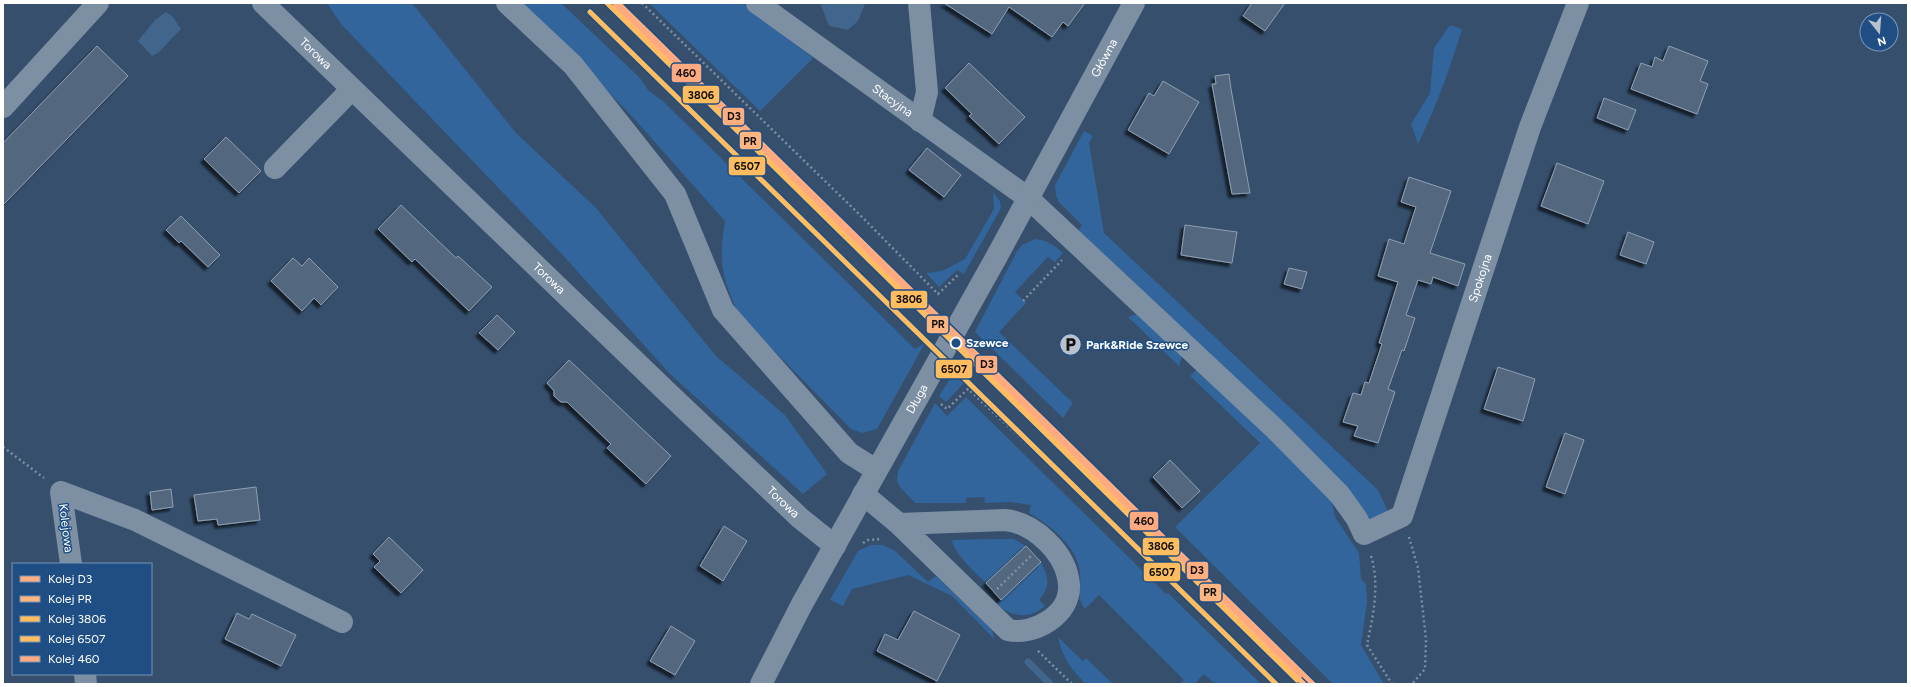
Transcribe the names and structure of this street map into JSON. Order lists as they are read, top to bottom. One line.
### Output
{"streets":{"street":["Torowa","Główna","Stacyjna","Spokojna","Długa","Kolejowa"]},"crossings":[["Torowa","Długa"],["Główna","Długa"],["Stacyjna","Długa"]],"places":{"other":["Szewce"],"parking":["Park&Ride Szewce"]},"lines":["rail line D3","rail line 3806","rail line 460","rail line PR","rail line 6507"],"legend":["Kolej D3","Kolej PR","Kolej 3806","Kolej 6507","Kolej 460"],"north":"bottom"}
